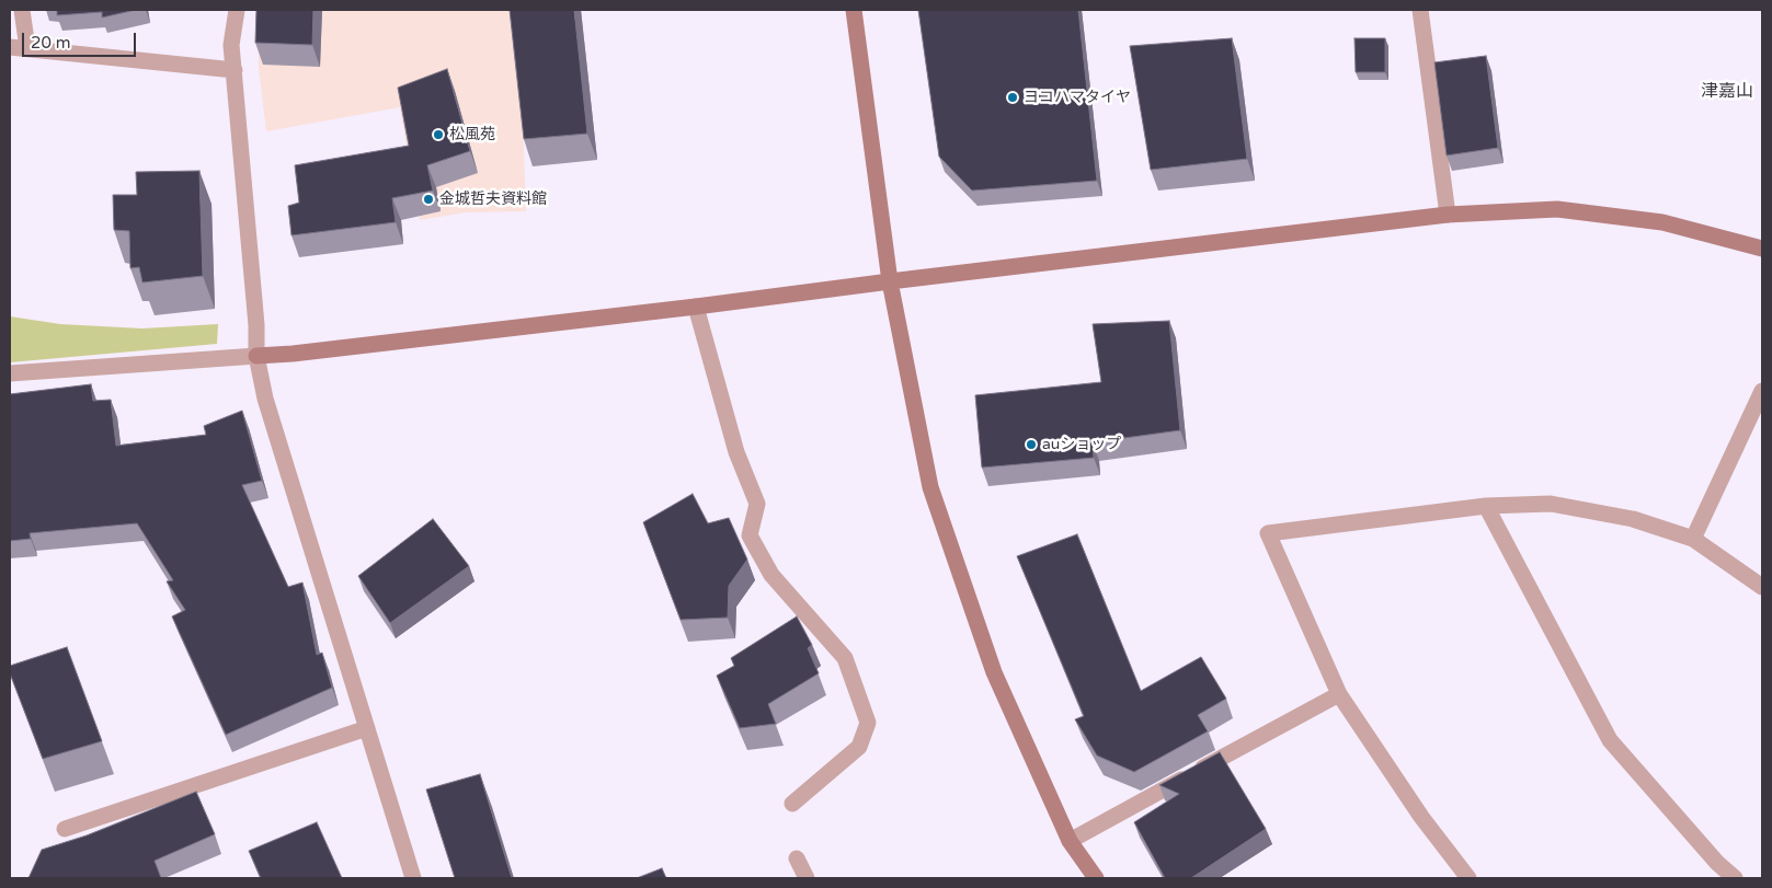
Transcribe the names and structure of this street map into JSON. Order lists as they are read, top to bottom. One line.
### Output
{"districts":["津嘉山"],"places":["ヨコハマタイヤ","松風苑","金城哲夫資料館","auショップ"],"scale_bar":"20 m"}
